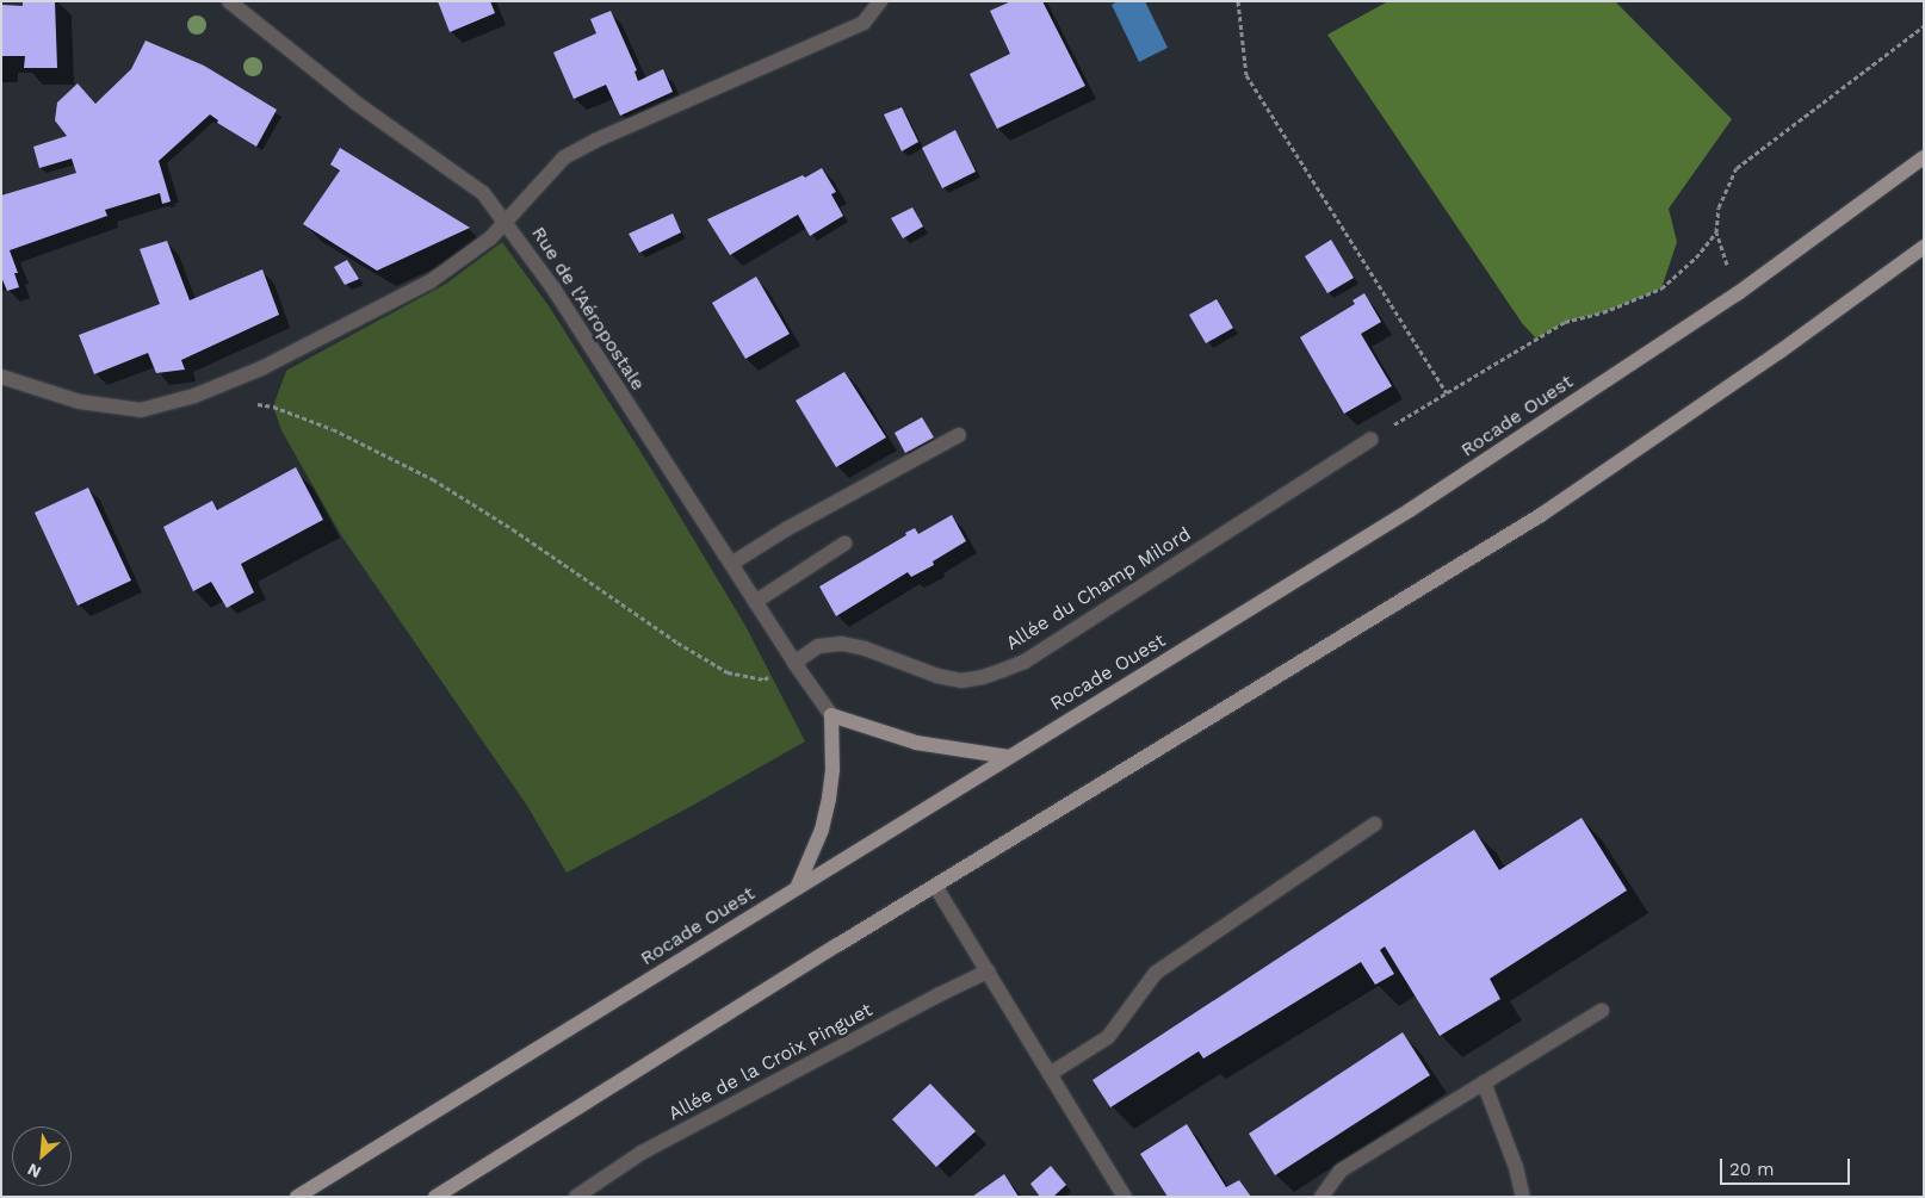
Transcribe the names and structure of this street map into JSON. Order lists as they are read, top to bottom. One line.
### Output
{"streets":{"main road":["Rocade Ouest"],"street":["Rue de l'Aéropostale","Allée du Champ Milord","Allée de la Croix Pinguet"]},"crossings":[["Rue de l'Aéropostale","Allée du Champ Milord"]],"scale_bar":"20 m","north":"bottom left"}
